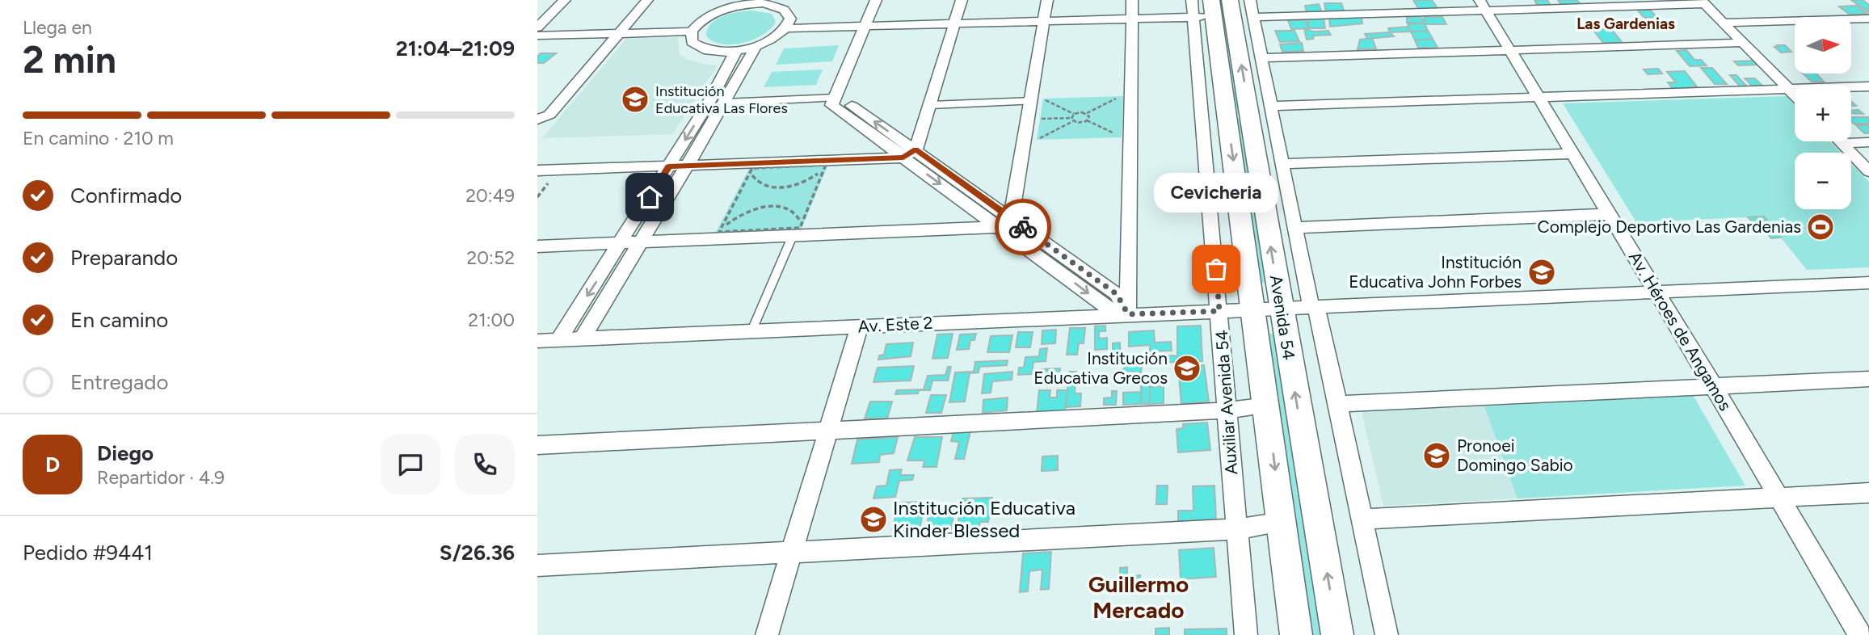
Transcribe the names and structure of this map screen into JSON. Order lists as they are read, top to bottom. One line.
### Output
{"streets":{"main road":["Avenida 54"],"street":["Av. Este 2","Av. Héroes de Angamos","Auxiliar Avenida 54"]},"crossings":[["Avenida 54","Av. Este 2"],["Av. Este 2","Av. Héroes de Angamos"],["Av. Este 2","Auxiliar Avenida 54"]],"districts":["Las Gardenias","Guillermo Mercado"],"places":{"school or university":["Institución Educativa Las Flores","Institución Educativa John Forbes","Institución Educativa Grecos","Pronoei Domingo Sabio","Institución Educativa Kinder Blessed"],"sports":["Complejo Deportivo Las Gardenias"],"other":["Cevicheria"]},"north":"right","page":{"heading":["2 min","Llega en","21:04–21:09"],"panel":["Diego","Repartidor · 4.9","Pedido #9441","S/26.36"],"map_buttons":["+","−"],"bar":"En camino · 210 m","list":[["Confirmado","20:49"],["Preparando","20:52"],["En camino","21:00"],"Entregado"],"bubble":"Cevicheria","round":"D"}}
